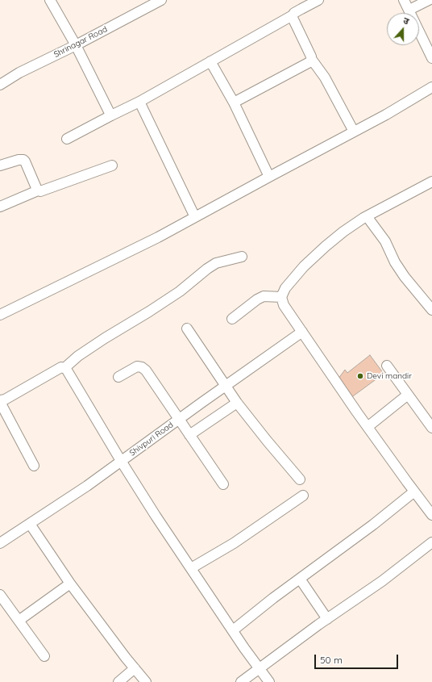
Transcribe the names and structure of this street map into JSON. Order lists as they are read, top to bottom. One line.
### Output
{"streets":{"street":["Shrinagar Road","Shivpuri Road"]},"places":["Devi mandir"],"scale_bar":"50 m","north":"top"}
